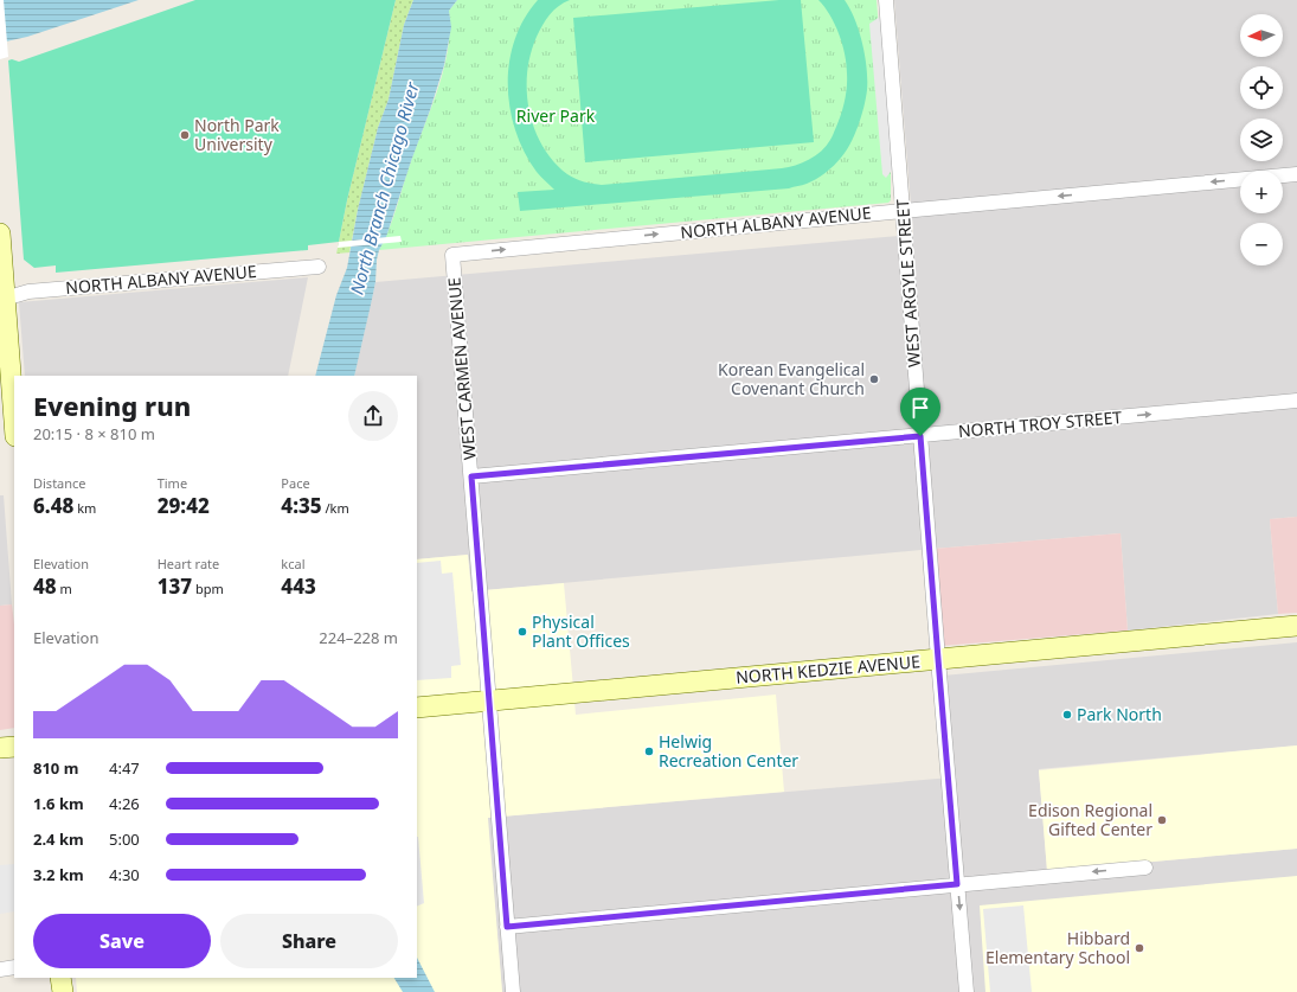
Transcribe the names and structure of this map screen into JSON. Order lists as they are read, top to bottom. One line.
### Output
{"streets":{"main road":["NORTH KEDZIE AVENUE"],"street":["NORTH ALBANY AVENUE","WEST ARGYLE STREET","WEST CARMEN AVENUE","NORTH TROY STREET"]},"crossings":[["NORTH ALBANY AVENUE","WEST ARGYLE STREET"],["NORTH ALBANY AVENUE","WEST CARMEN AVENUE"],["WEST ARGYLE STREET","NORTH TROY STREET"],["WEST ARGYLE STREET","NORTH KEDZIE AVENUE"],["WEST CARMEN AVENUE","NORTH TROY STREET"],["WEST CARMEN AVENUE","NORTH KEDZIE AVENUE"]],"one_way":["NORTH TROY STREET"],"water":["North Branch Chicago River"],"parks":["River Park"],"places":["North Park University","Korean Evangelical Covenant Church","Physical Plant Offices","Park North","Helwig Recreation Center","Edison Regional Gifted Center","Hibbard Elementary School"],"north":"left","page":{"map_buttons":["+","−"],"heading":["Evening run","20:15 · 8 × 810 m"],"stats":[["Distance","6.48 km"],["Time","29:42"],["Pace","4:35 /km"],["Elevation","48 m"],["Heart rate","137 bpm"],["kcal","443"]],"chart":["Elevation","224–228 m"],"list":[{"name":"810 m","note":"4:47"},{"name":"1.6 km","note":"4:26"},{"name":"2.4 km","note":"5:00"},{"name":"3.2 km","note":"4:30"}],"buttons":["Save","Share"]}}
